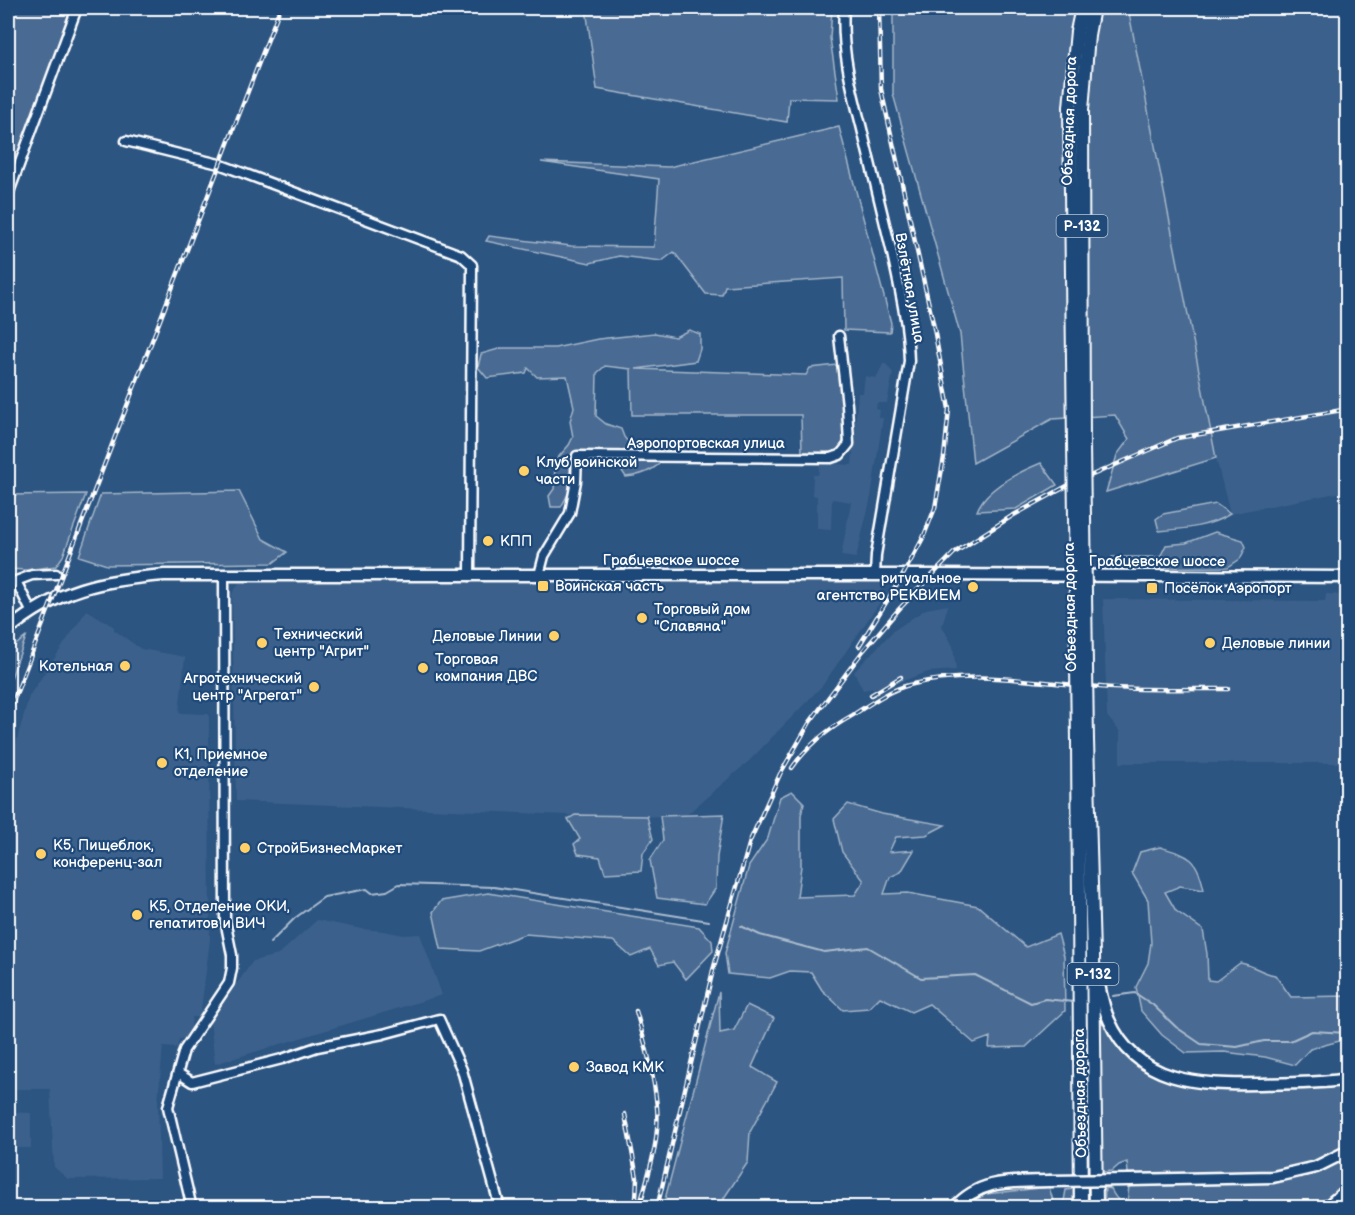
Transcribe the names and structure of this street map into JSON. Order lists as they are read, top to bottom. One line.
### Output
{"streets":{"highway":["Объездная дорога","Р-132"],"main road":["Грабцевское шоссе"],"street":["Взлётная улица","Аэропортовская улица"]},"crossings":[["Взлётная улица","Грабцевское шоссе"],["Аэропортовская улица","Грабцевское шоссе"]],"places":{"other":["Клуб воинской части","КПП","ритуальное агентство РЕКВИЕМ","Торговый дом \"Славяна\"","Деловые Линии","Технический центр \"Агрит\"","Деловые линии","Котельная","Торговая компания ДВС","Агротехнический центр \"Агрегат\"","К1, Приемное отделение","СтройБизнесМаркет","К5, Пищеблок, конференц-зал","К5, Отделение ОКИ, гепатитов и ВИЧ","Завод КМК"],"transit":["Воинская часть","Посёлок Аэропорт"]}}
